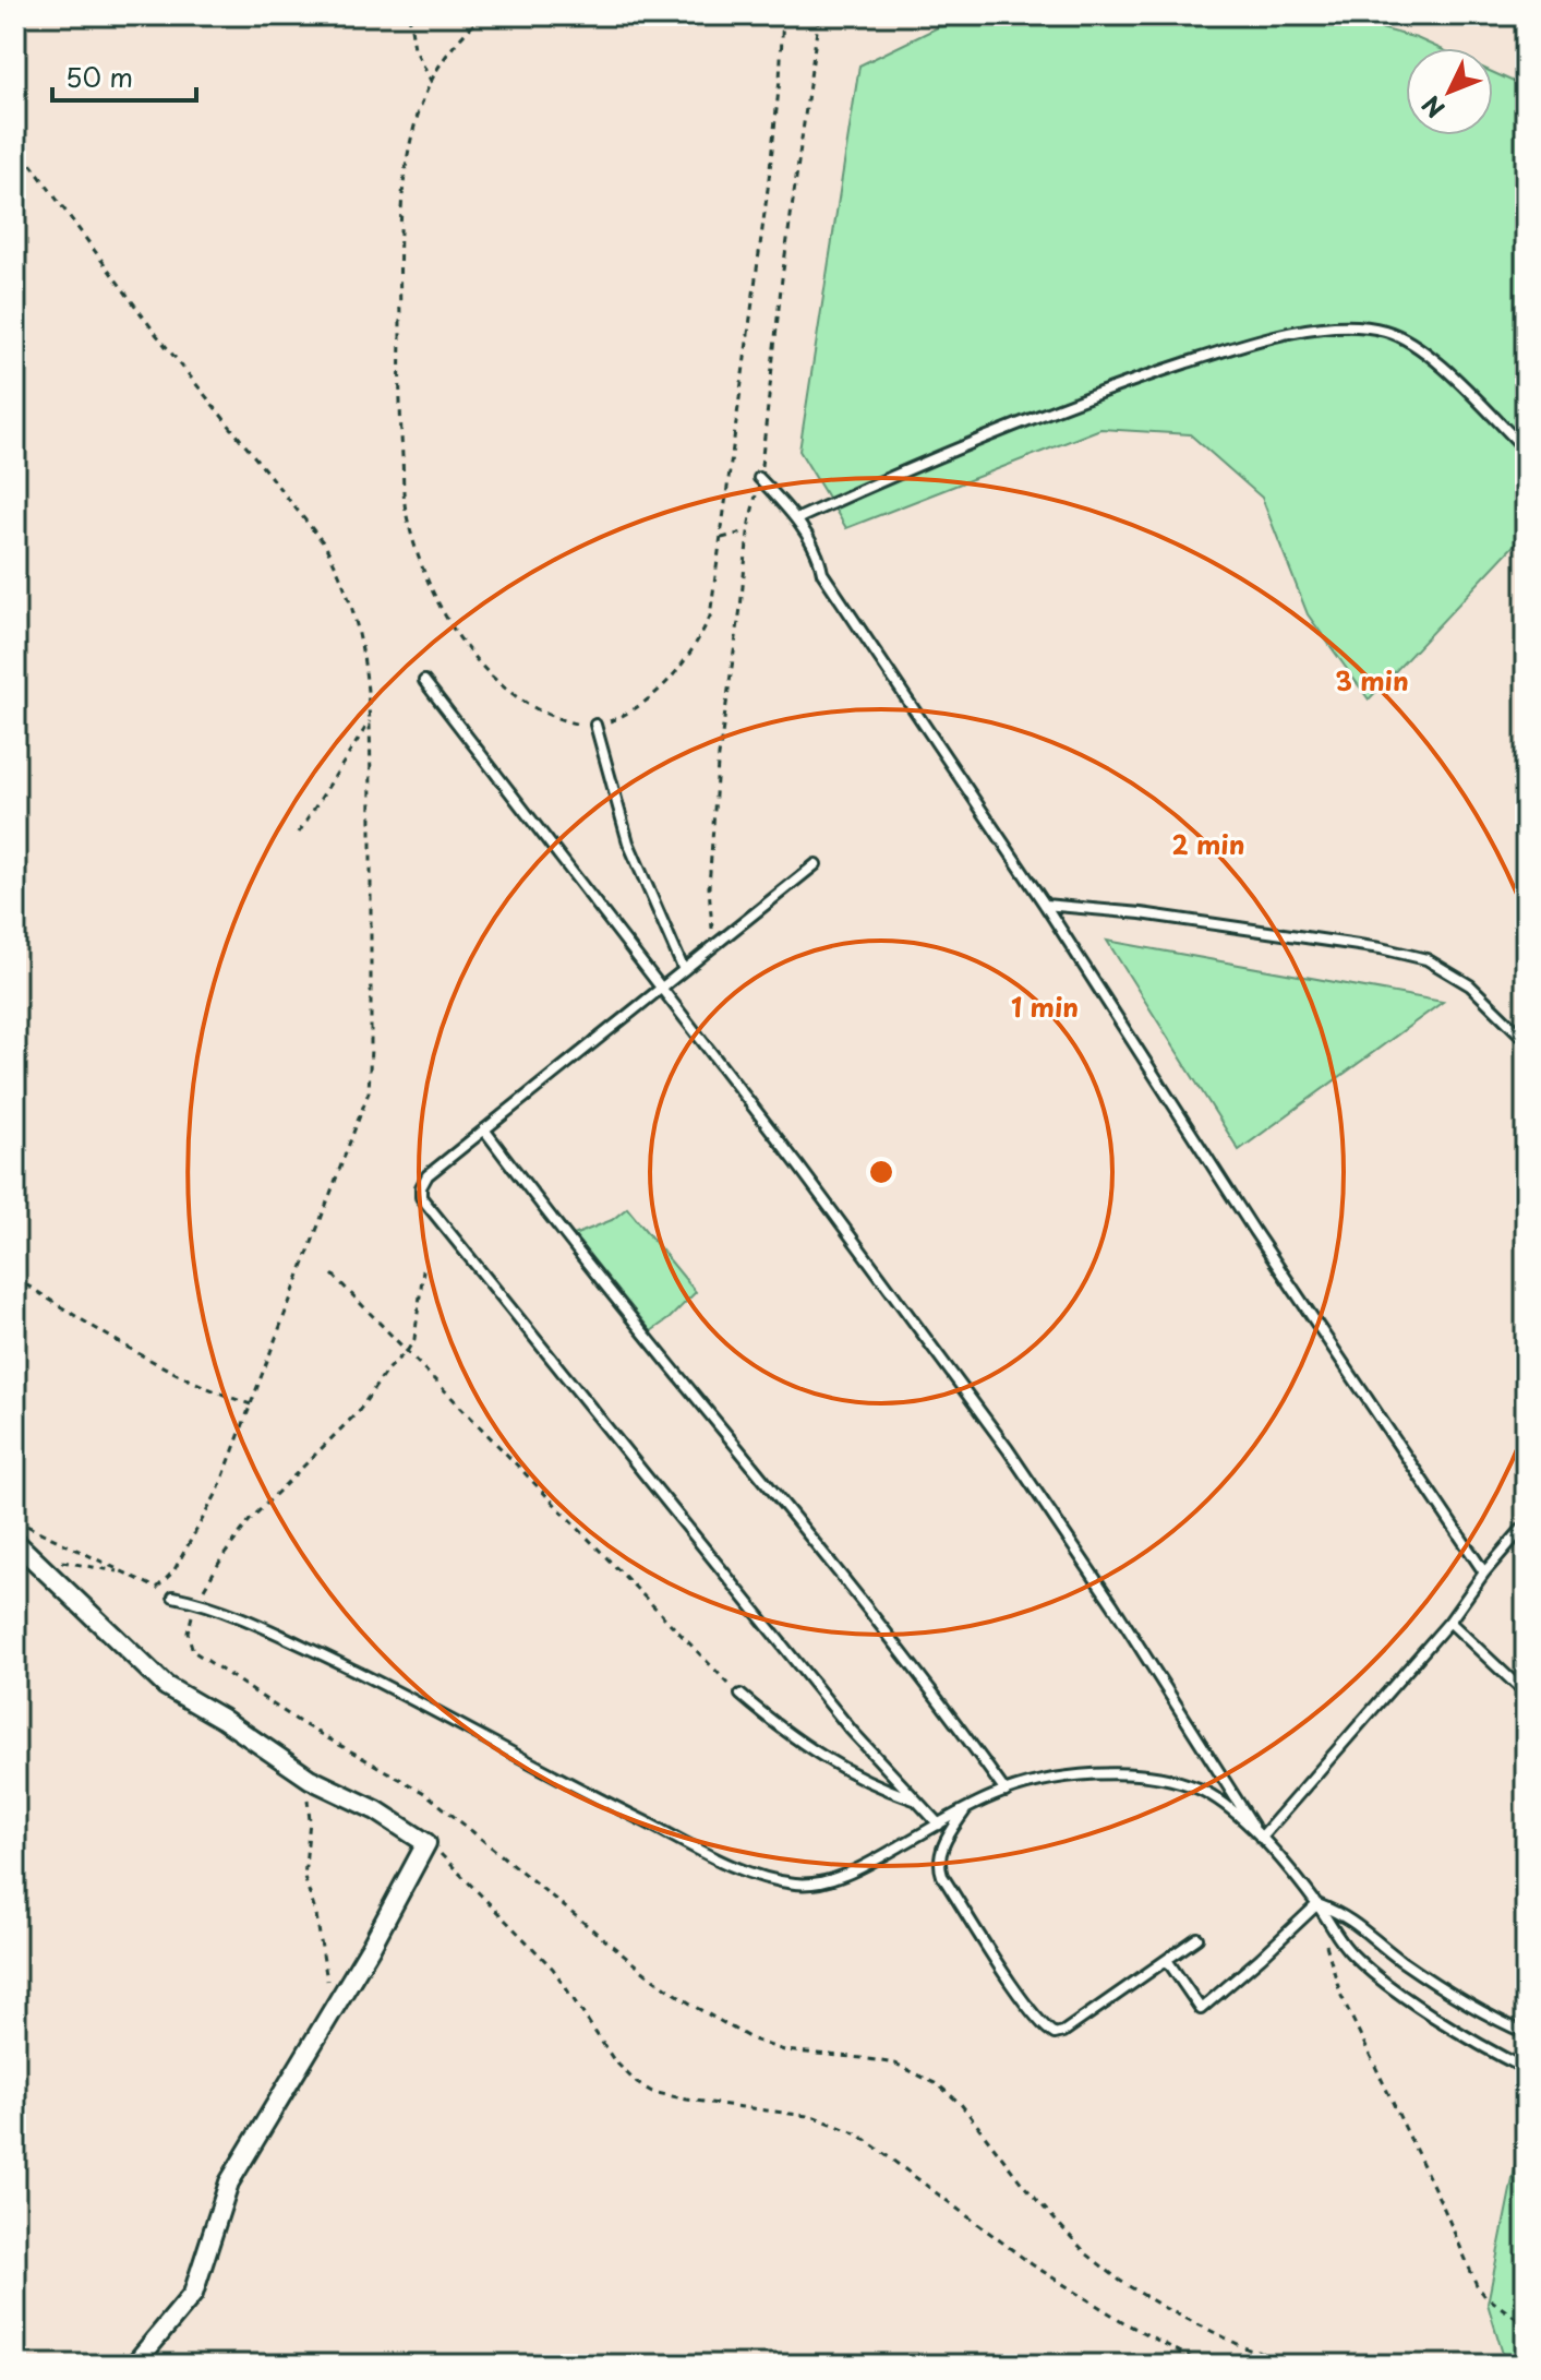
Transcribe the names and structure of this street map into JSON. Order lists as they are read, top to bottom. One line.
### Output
{"scale_bar":"50 m","north":"bottom left","rings":["3 min","2 min","1 min"]}
